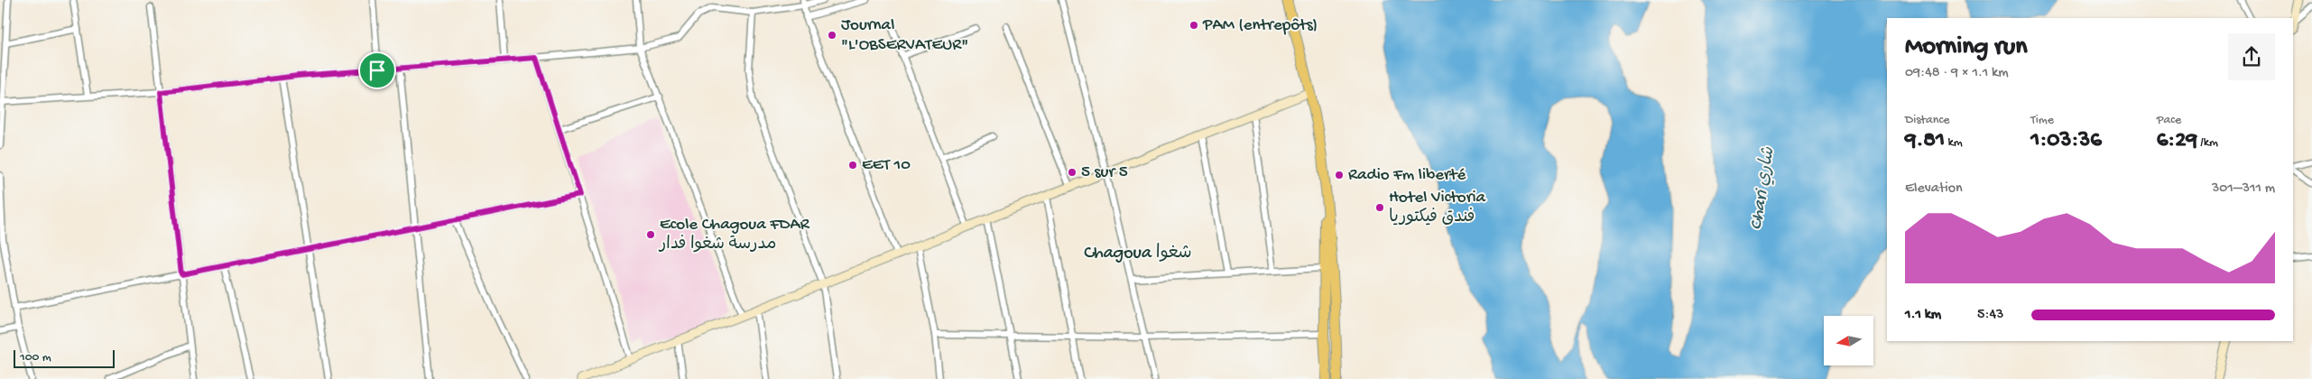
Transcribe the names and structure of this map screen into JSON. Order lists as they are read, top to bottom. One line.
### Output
{"districts":["Chagoua شغوا"],"water":["Chari شاري"],"places":["PAM (entrepôts)","Journal \"L'OBSERVATEUR\"","EET 10","5 sur 5","Radio Fm liberté","Hotel Victoria فندق فيكتوريا","Ecole Chagoua FDAR مدرسة شغوا فدار"],"scale_bar":"100 m","north":"left","page":{"heading":["Morning run","09:48 · 9 × 1.1 km"],"stats":[["Distance","9.81 km"],["Time","1:03:36"],["Pace","6:29 /km"]],"chart":["Elevation","301–311 m"],"list":[{"name":"1.1 km","note":"5:43"}],"scale":"100 m"}}
